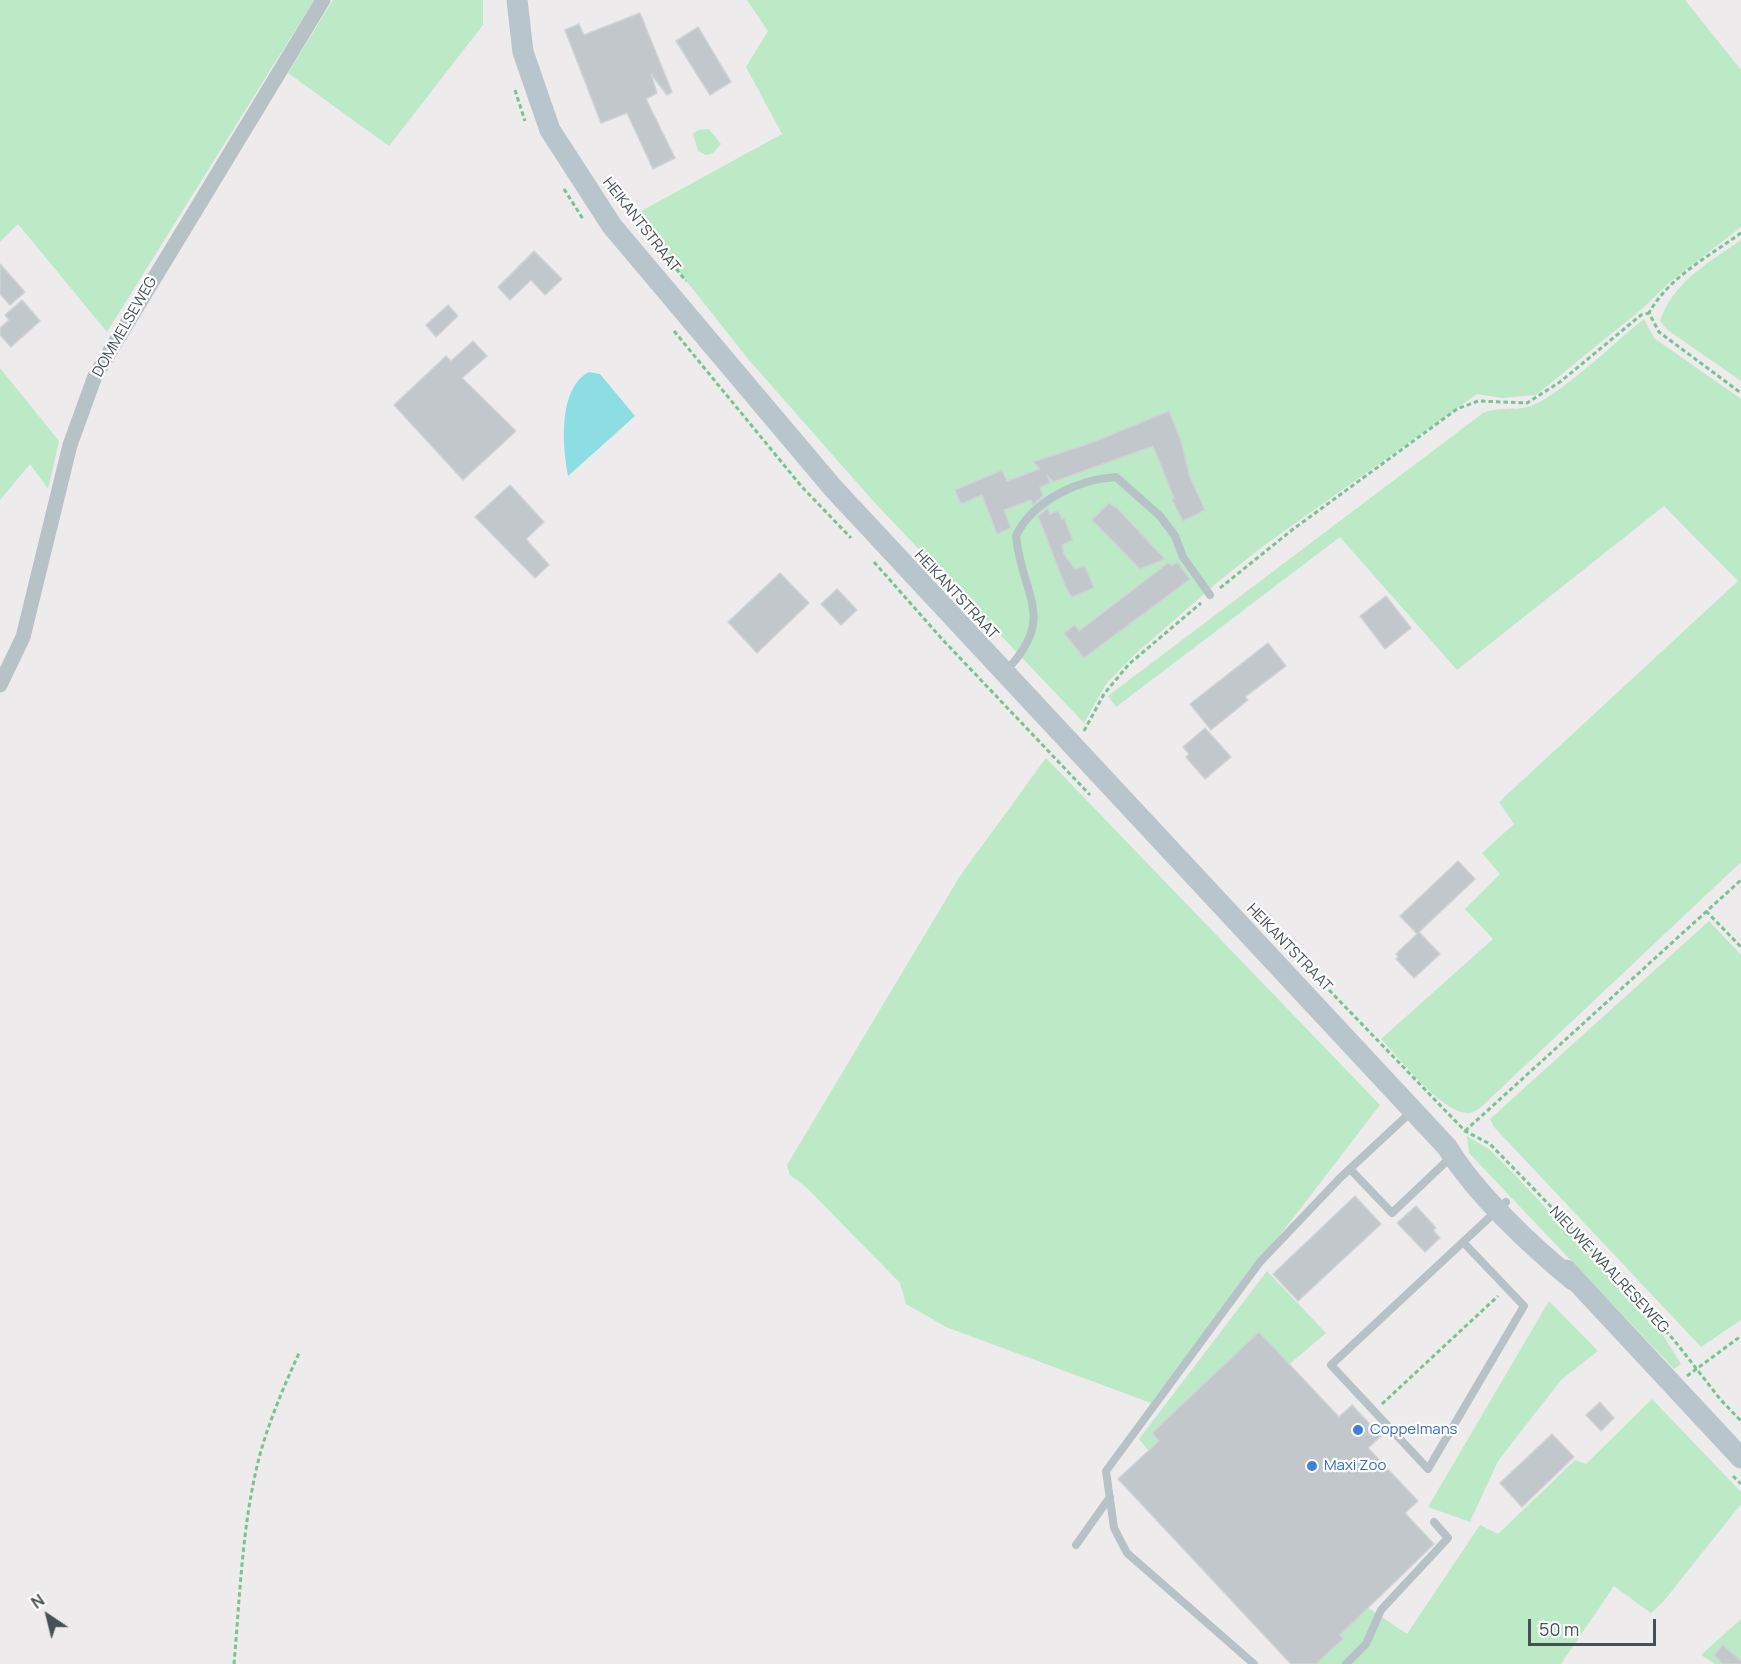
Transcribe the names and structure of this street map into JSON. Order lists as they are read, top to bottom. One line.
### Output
{"streets":{"street":["HEIKANTSTRAAT","DOMMELSEWEG","NIEUWE WAALRESEWEG"]},"crossings":[["HEIKANTSTRAAT","NIEUWE WAALRESEWEG"]],"places":["Coppelmans","Maxi Zoo"],"scale_bar":"50 m","north":"top left"}
